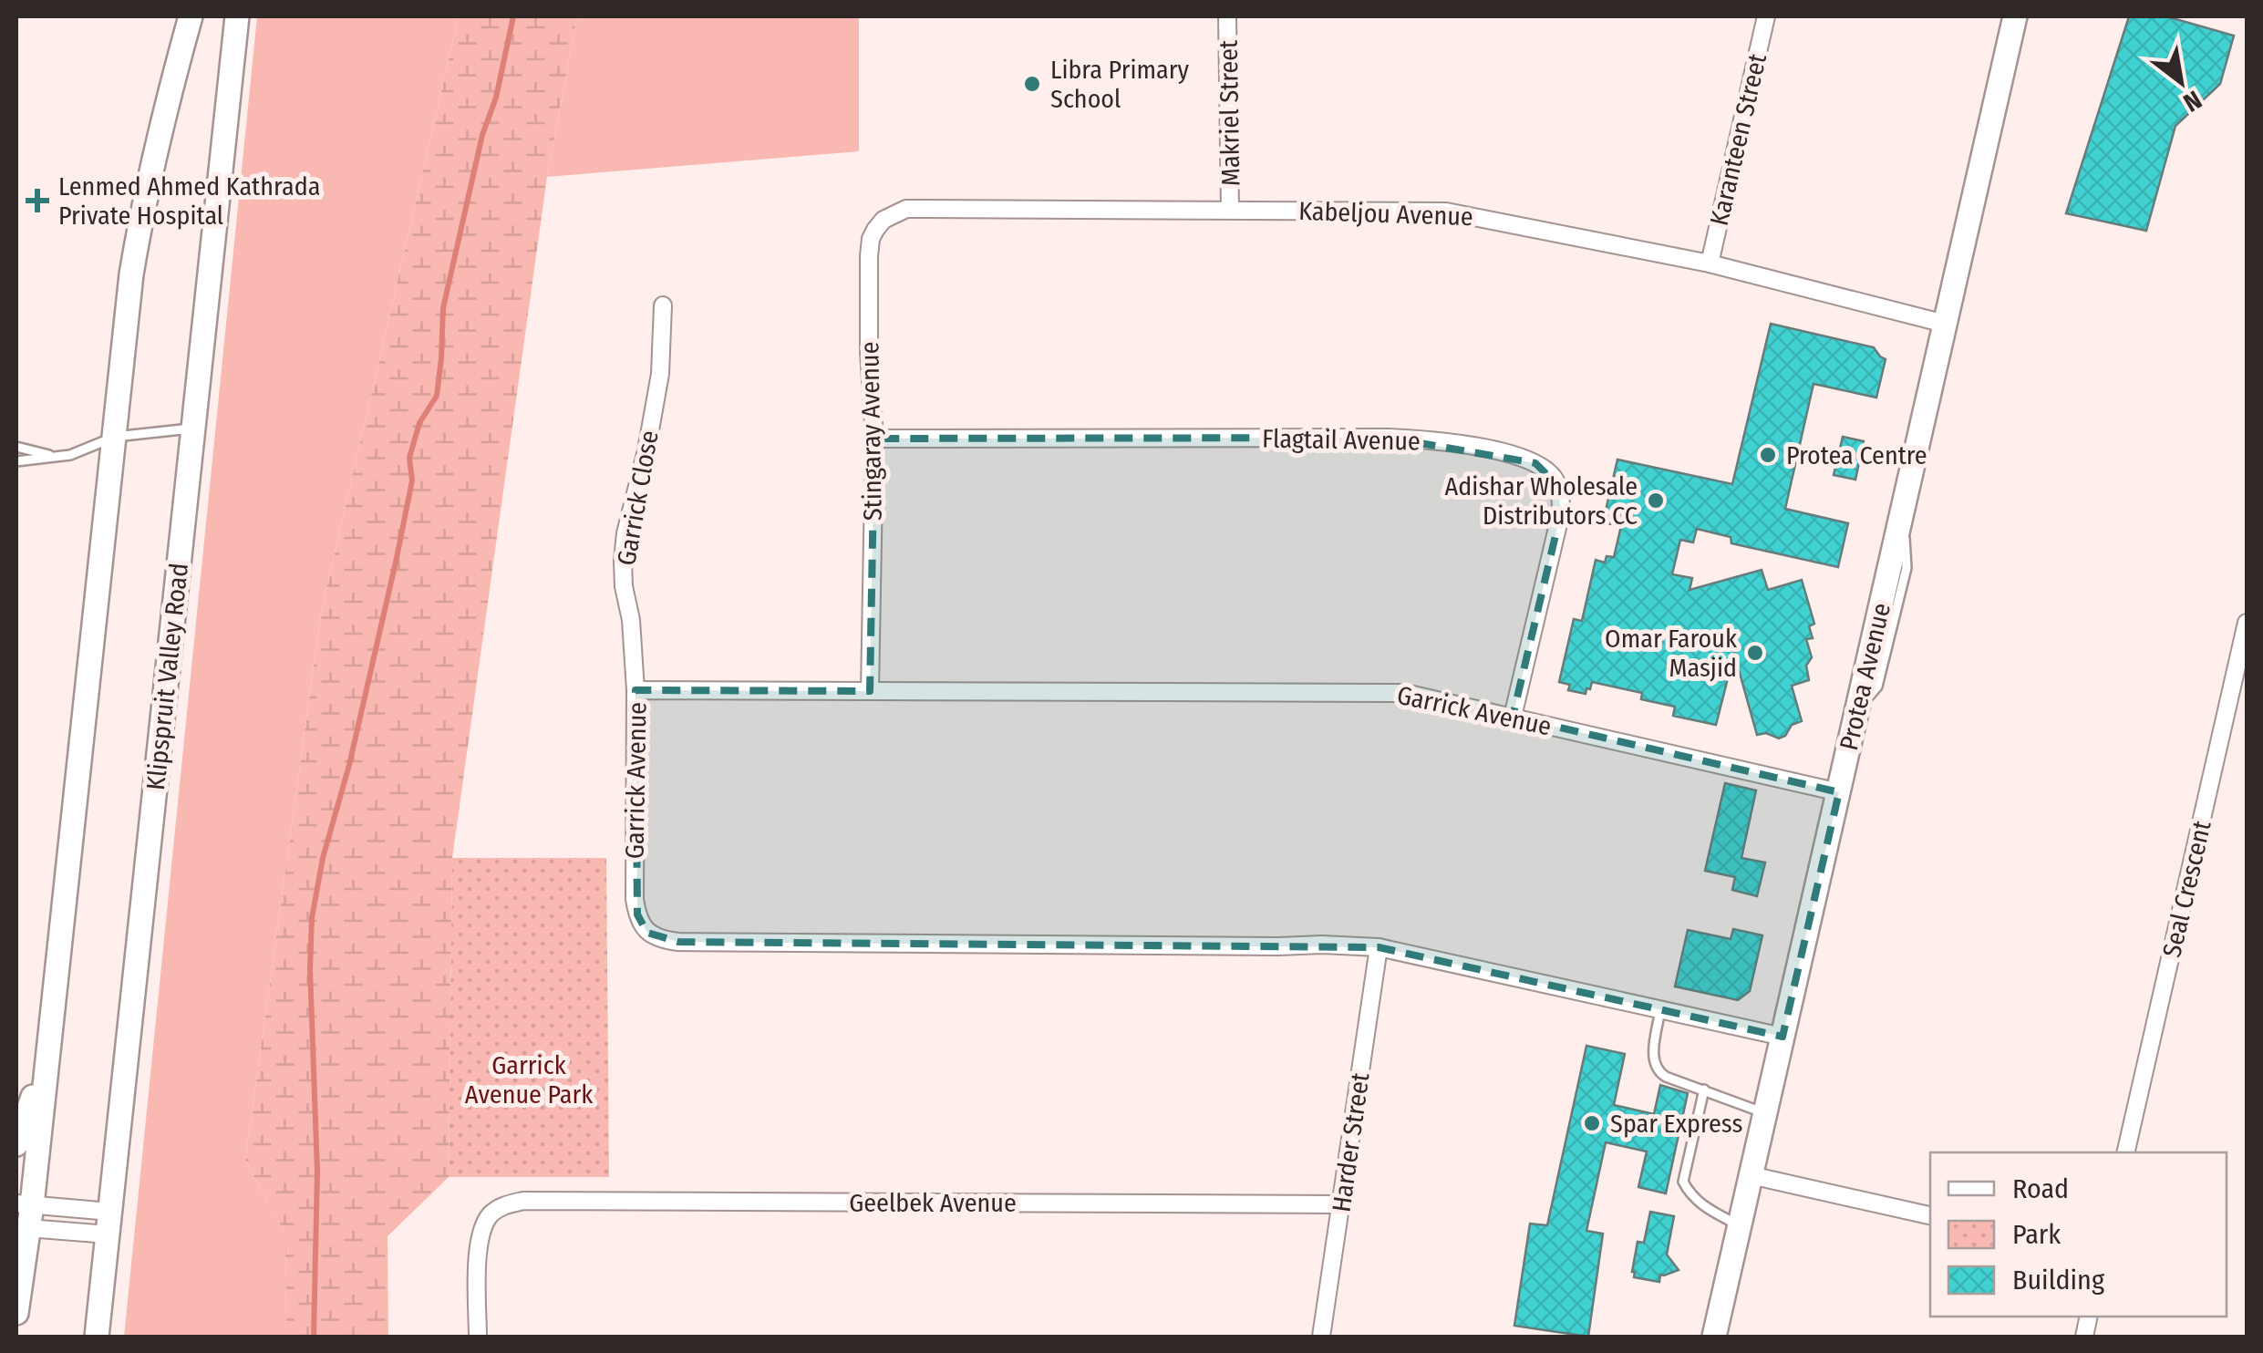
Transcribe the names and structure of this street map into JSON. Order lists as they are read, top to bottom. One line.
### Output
{"streets":{"main road":["Klipspruit Valley Road","Protea Avenue"],"street":["Makriel Street","Karanteen Street","Kabeljou Avenue","Stingaray Avenue","Flagtail Avenue","Garrick Close","Garrick Avenue","Seal Crescent","Harder Street","Geelbek Avenue"]},"crossings":[["Makriel Street","Kabeljou Avenue"],["Karanteen Street","Kabeljou Avenue"],["Kabeljou Avenue","Stingaray Avenue"],["Kabeljou Avenue","Protea Avenue"],["Stingaray Avenue","Flagtail Avenue"],["Stingaray Avenue","Garrick Avenue"],["Flagtail Avenue","Garrick Avenue"],["Garrick Close","Garrick Avenue"],["Protea Avenue","Garrick Avenue"],["Garrick Avenue","Harder Street"],["Harder Street","Geelbek Avenue"]],"parks":["Garrick Avenue Park"],"places":{"other":["Libra Primary School","Protea Centre","Adishar Wholesale Distributors CC","Omar Farouk Masjid","Spar Express"],"health":["Lenmed Ahmed Kathrada Private Hospital"]},"legend":["Road","Park","Building"],"north":"bottom right"}
